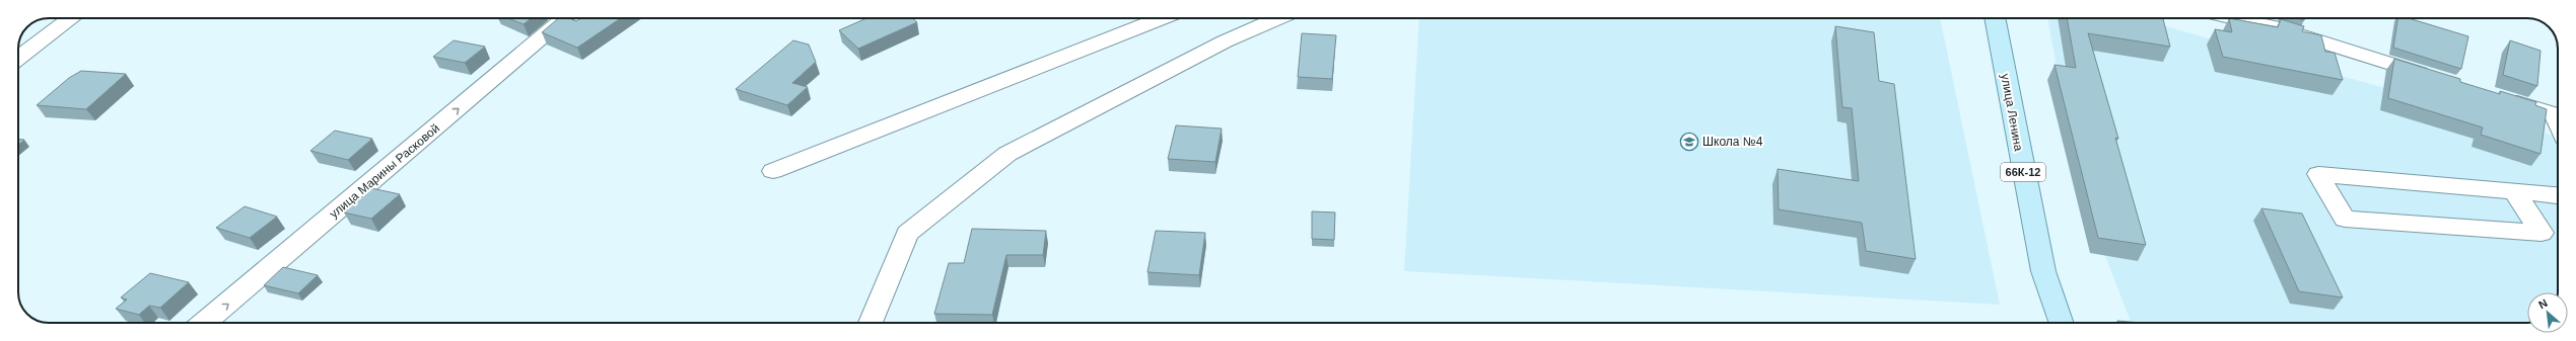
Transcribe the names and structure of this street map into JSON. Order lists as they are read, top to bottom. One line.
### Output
{"streets":{"main road":["улица Ленина","66К-12"],"street":["улица Марины Расковой"]},"one_way":["улица Марины Расковой"],"places":{"school or university":["Школа №4"]},"north":"top left"}
